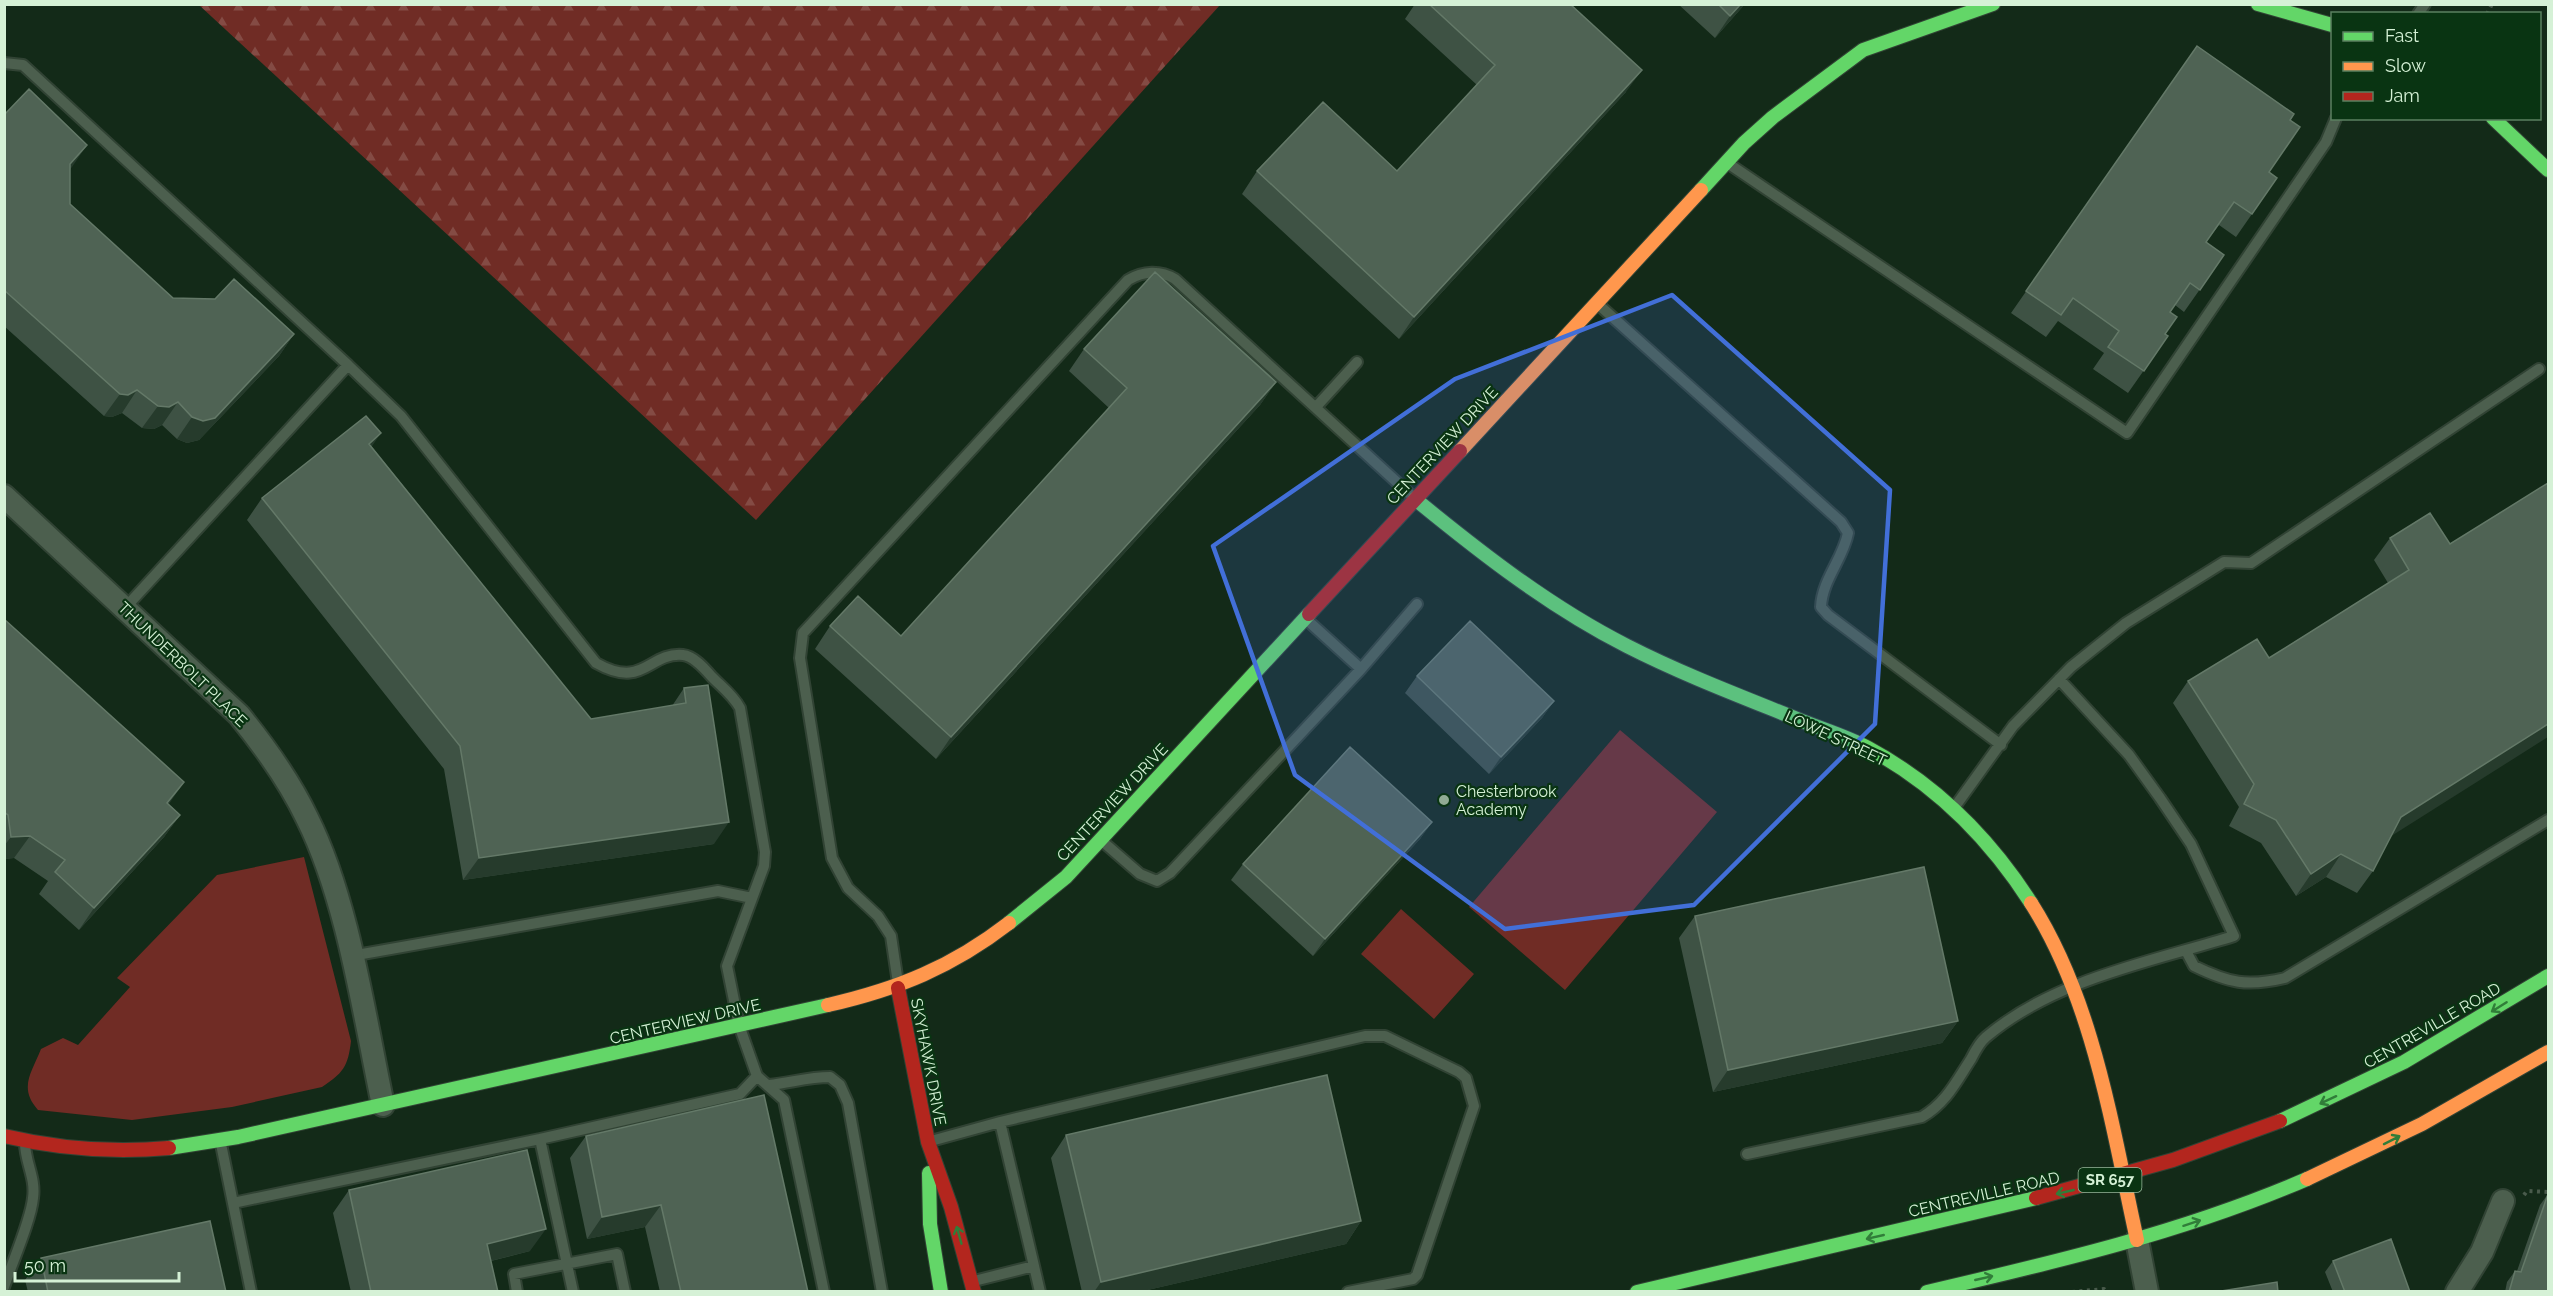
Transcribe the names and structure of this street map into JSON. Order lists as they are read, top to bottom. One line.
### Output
{"streets":{"street":["CENTERVIEW DRIVE","THUNDERBOLT PLACE","LOWE STREET","CENTREVILLE ROAD","SKYHAWK DRIVE","SR 657"]},"crossings":[["CENTERVIEW DRIVE","THUNDERBOLT PLACE"],["CENTERVIEW DRIVE","LOWE STREET"],["CENTERVIEW DRIVE","SKYHAWK DRIVE"],["LOWE STREET","CENTREVILLE ROAD"]],"places":["Chesterbrook Academy"],"legend":["Fast","Slow","Jam"],"scale_bar":"50 m"}
